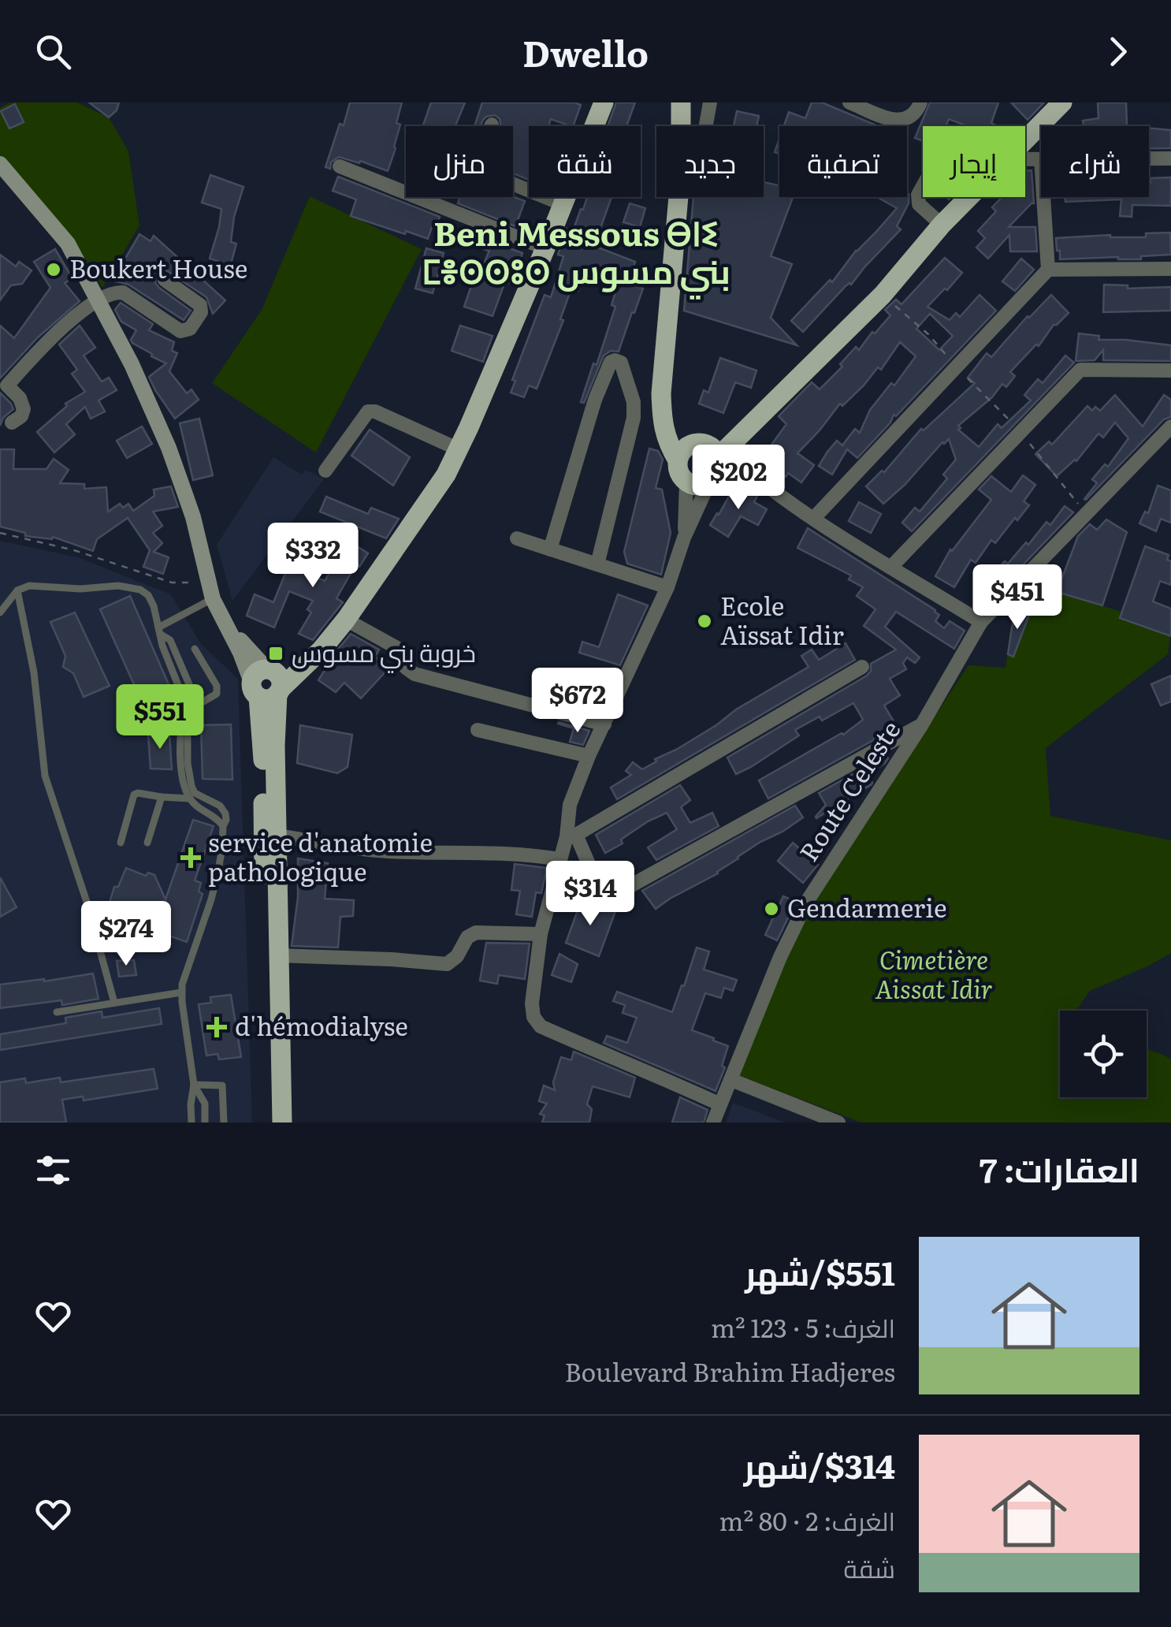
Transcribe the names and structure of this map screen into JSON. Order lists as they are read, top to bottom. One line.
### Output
{"streets":{"street":["Route Celeste"]},"districts":["Beni Messous ⴱⵏⵉ ⵎⴻⵙⵙⵓⵙ بني مسوس"],"parks":["Cimetière Aissat Idir"],"places":{"other":["Boukert House","Ecole Aïssat Idir","Gendarmerie"],"transit":["خروبة بني مسوس"],"health":["service d'anatomie pathologique","d'hémodialyse"]},"page":{"header":"Dwello","chip":["شراء","إيجار","تصفية","جديد","شقة","منزل"],"price":["$202","$332","$451","$672","$551","$314","$274"],"heading":"العقارات: 7","list":[{"name":"$551/شهر","note":"الغرف: 5 · 123 m² · Boulevard Brahim Hadjeres"},{"name":"$314/شهر","note":"الغرف: 2 · 80 m² · شقة"}]}}
